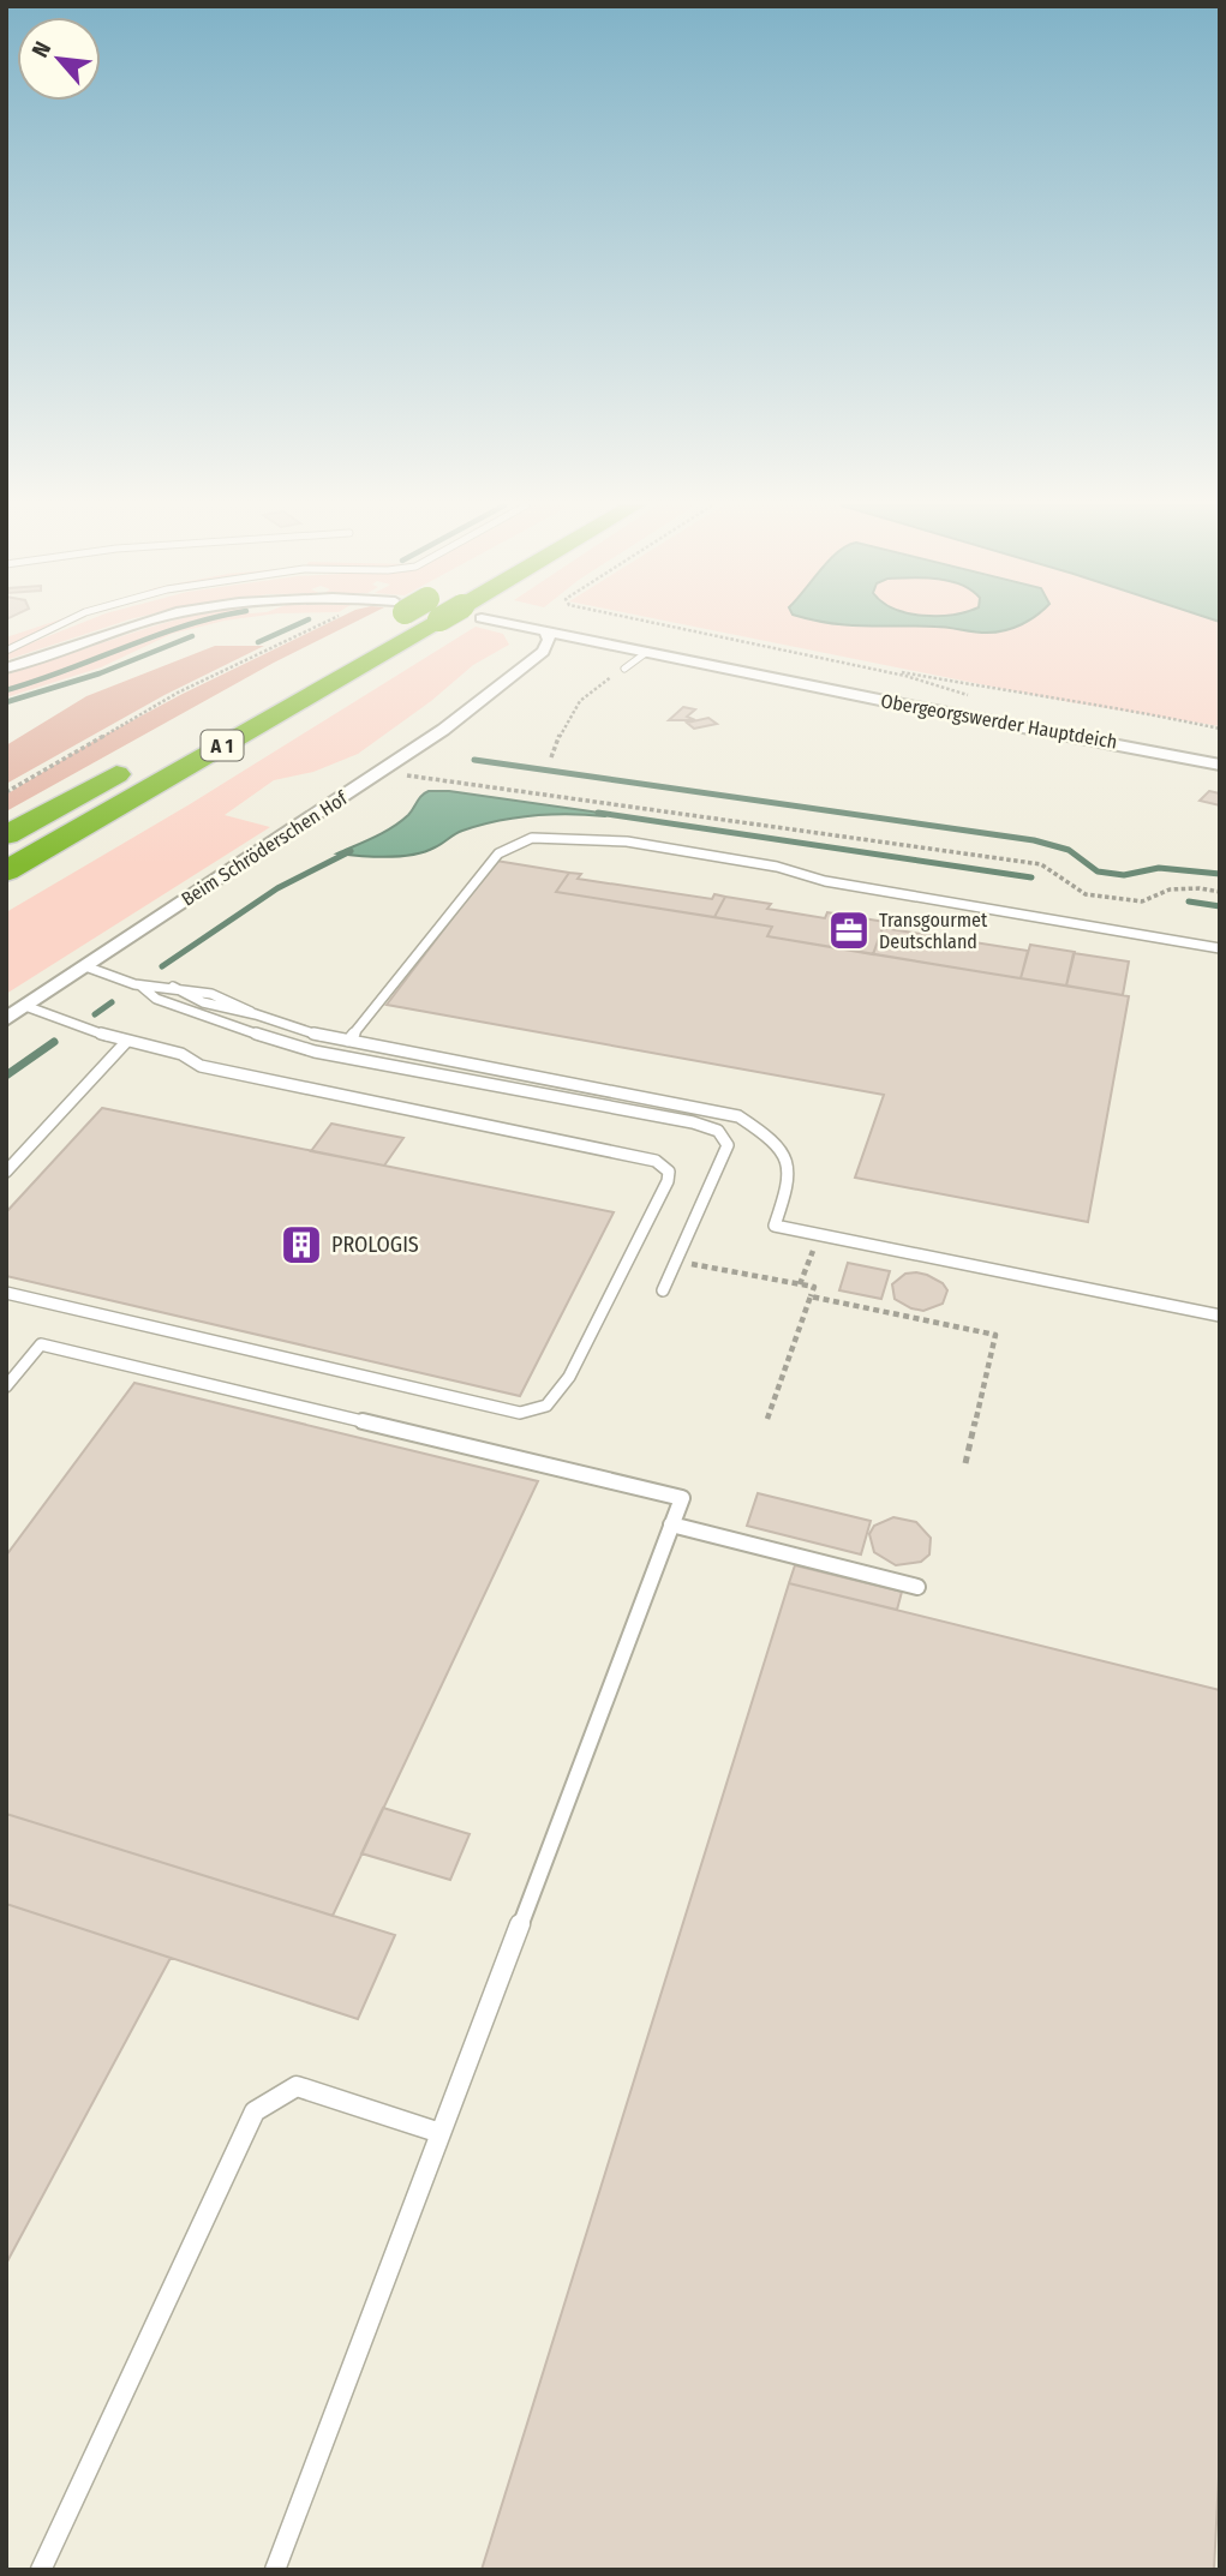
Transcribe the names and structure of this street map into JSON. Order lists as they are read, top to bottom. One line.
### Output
{"streets":{"highway":["A 1"],"street":["Obergeorgswerder Hauptdeich","Beim Schröderschen Hof"]},"crossings":[["Obergeorgswerder Hauptdeich","Beim Schröderschen Hof"]],"places":{"office":["Transgourmet Deutschland"],"building":["PROLOGIS"]},"north":"top left"}
